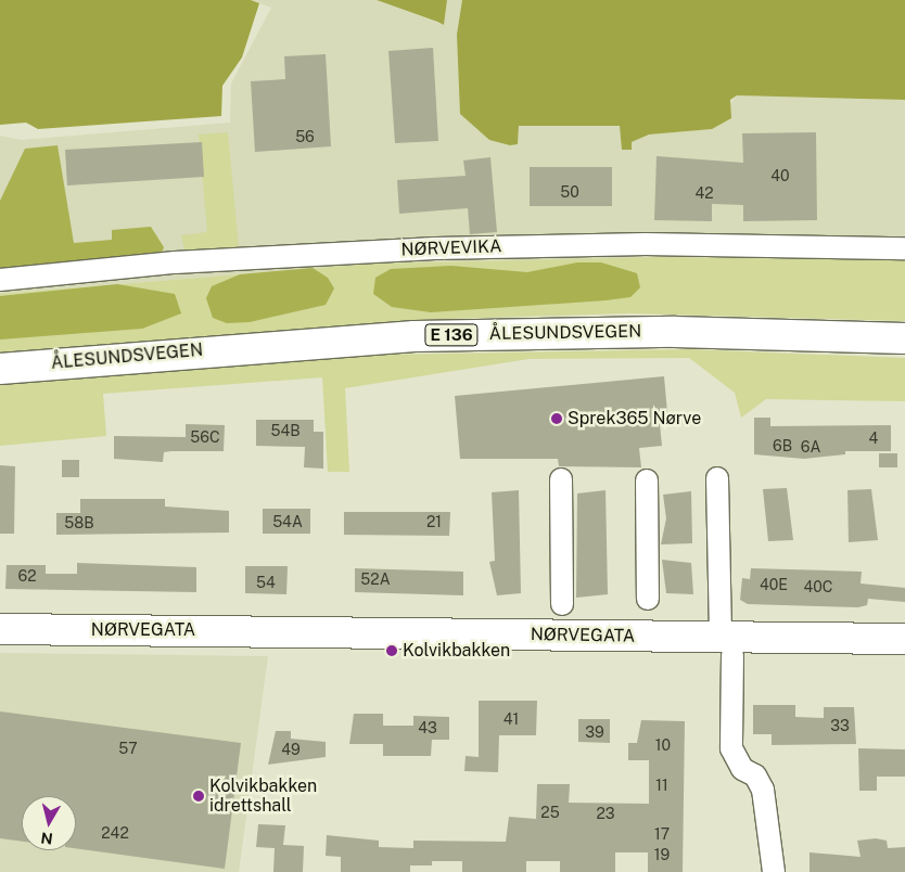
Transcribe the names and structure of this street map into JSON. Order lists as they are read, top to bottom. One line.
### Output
{"streets":{"main road":["ÅLESUNDSVEGEN","E 136","NØRVEGATA"],"street":["NØRVEVIKA"]},"places":["Sprek365 Nørve","Kolvikbakken","Kolvikbakken idrettshall"],"house_numbers":["56","40","50","42","54B","56C","4","6B","6A","54A","21","58B","62","52A","54","40E","40C","41","33","43","39","10","57","49","11","25","23","242","17","19"],"north":"bottom"}
